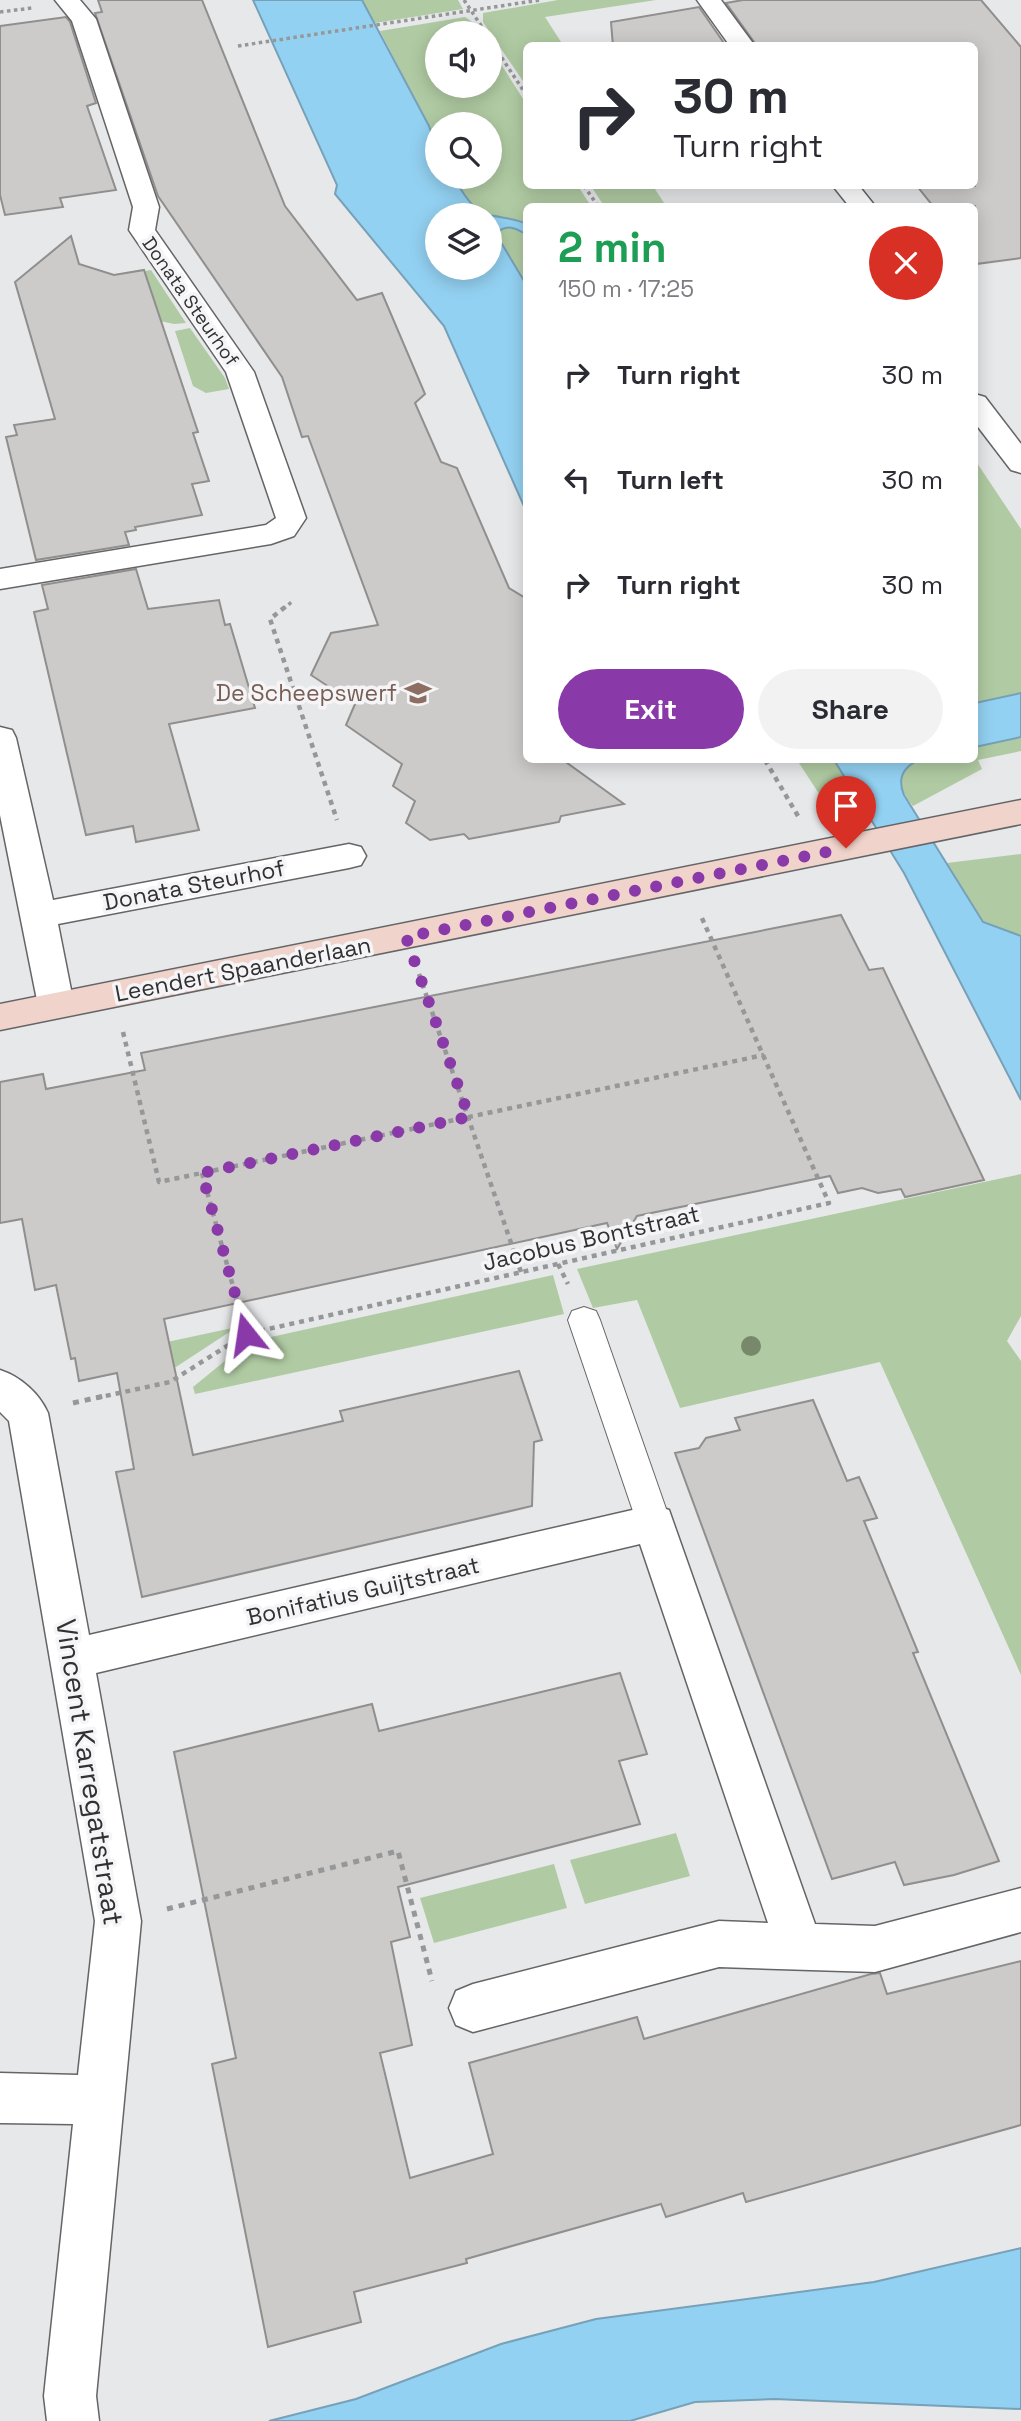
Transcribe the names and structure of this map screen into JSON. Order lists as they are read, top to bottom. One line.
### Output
{"streets":{"street":["Donata Steurhof","Leendert Spaanderlaan","Bonifatius Guijtstraat","Vincent Karregatstraat"],"path":["Jacobus Bontstraat"]},"crossings":[["Leendert Spaanderlaan","Jacobus Bontstraat"],["Jacobus Bontstraat","Vincent Karregatstraat"],["Bonifatius Guijtstraat","Vincent Karregatstraat"]],"places":{"school or university":["De Scheepswerf"]},"page":{"turn":["30 m","Turn right"],"heading":["2 min","150 m · 17:25"],"list":[{"name":"Turn right","value":"30 m"},{"name":"Turn left","value":"30 m"},{"name":"Turn right","value":"30 m"}],"buttons":["Exit","Share"]}}
